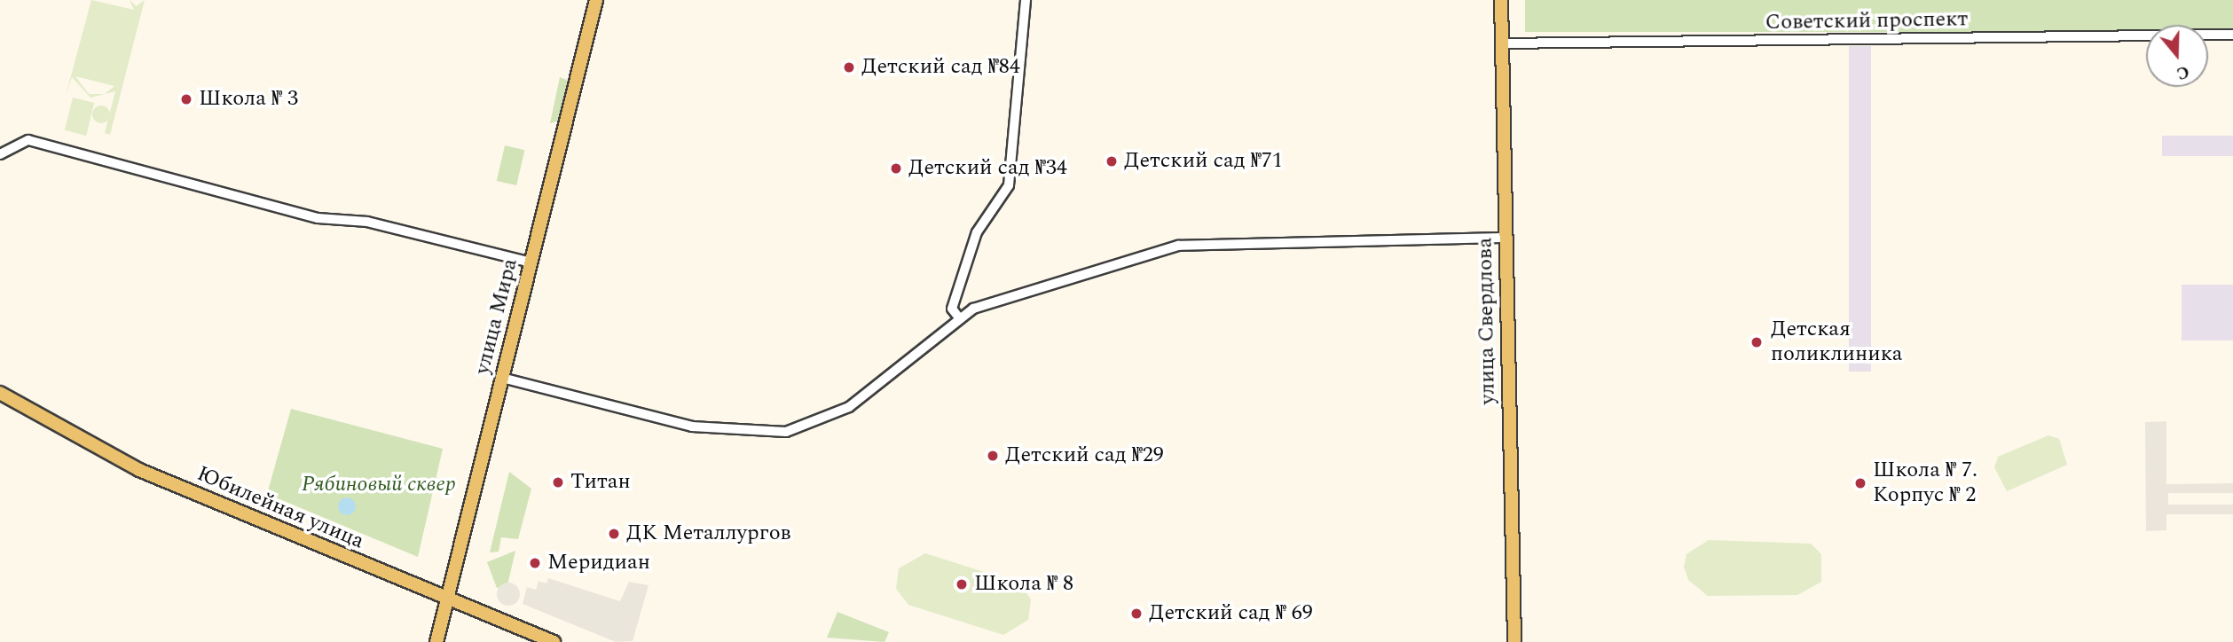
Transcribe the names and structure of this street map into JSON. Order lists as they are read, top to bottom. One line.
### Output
{"streets":{"main road":["улица Мира","улица Свердлова","Юбилейная улица"],"street":["Советский проспект"]},"crossings":[["Советский проспект","улица Свердлова"],["улица Мира","Юбилейная улица"]],"parks":["Рябиновый сквер"],"places":["Детский сад №84","Школа № 3","Детский сад №71","Детский сад №34","Детская поликлиника","Детский сад №29","Титан","Школа № 7. Корпус № 2","ДК Металлургов","Меридиан","Школа № 8","Детский сад № 69"],"north":"bottom"}
